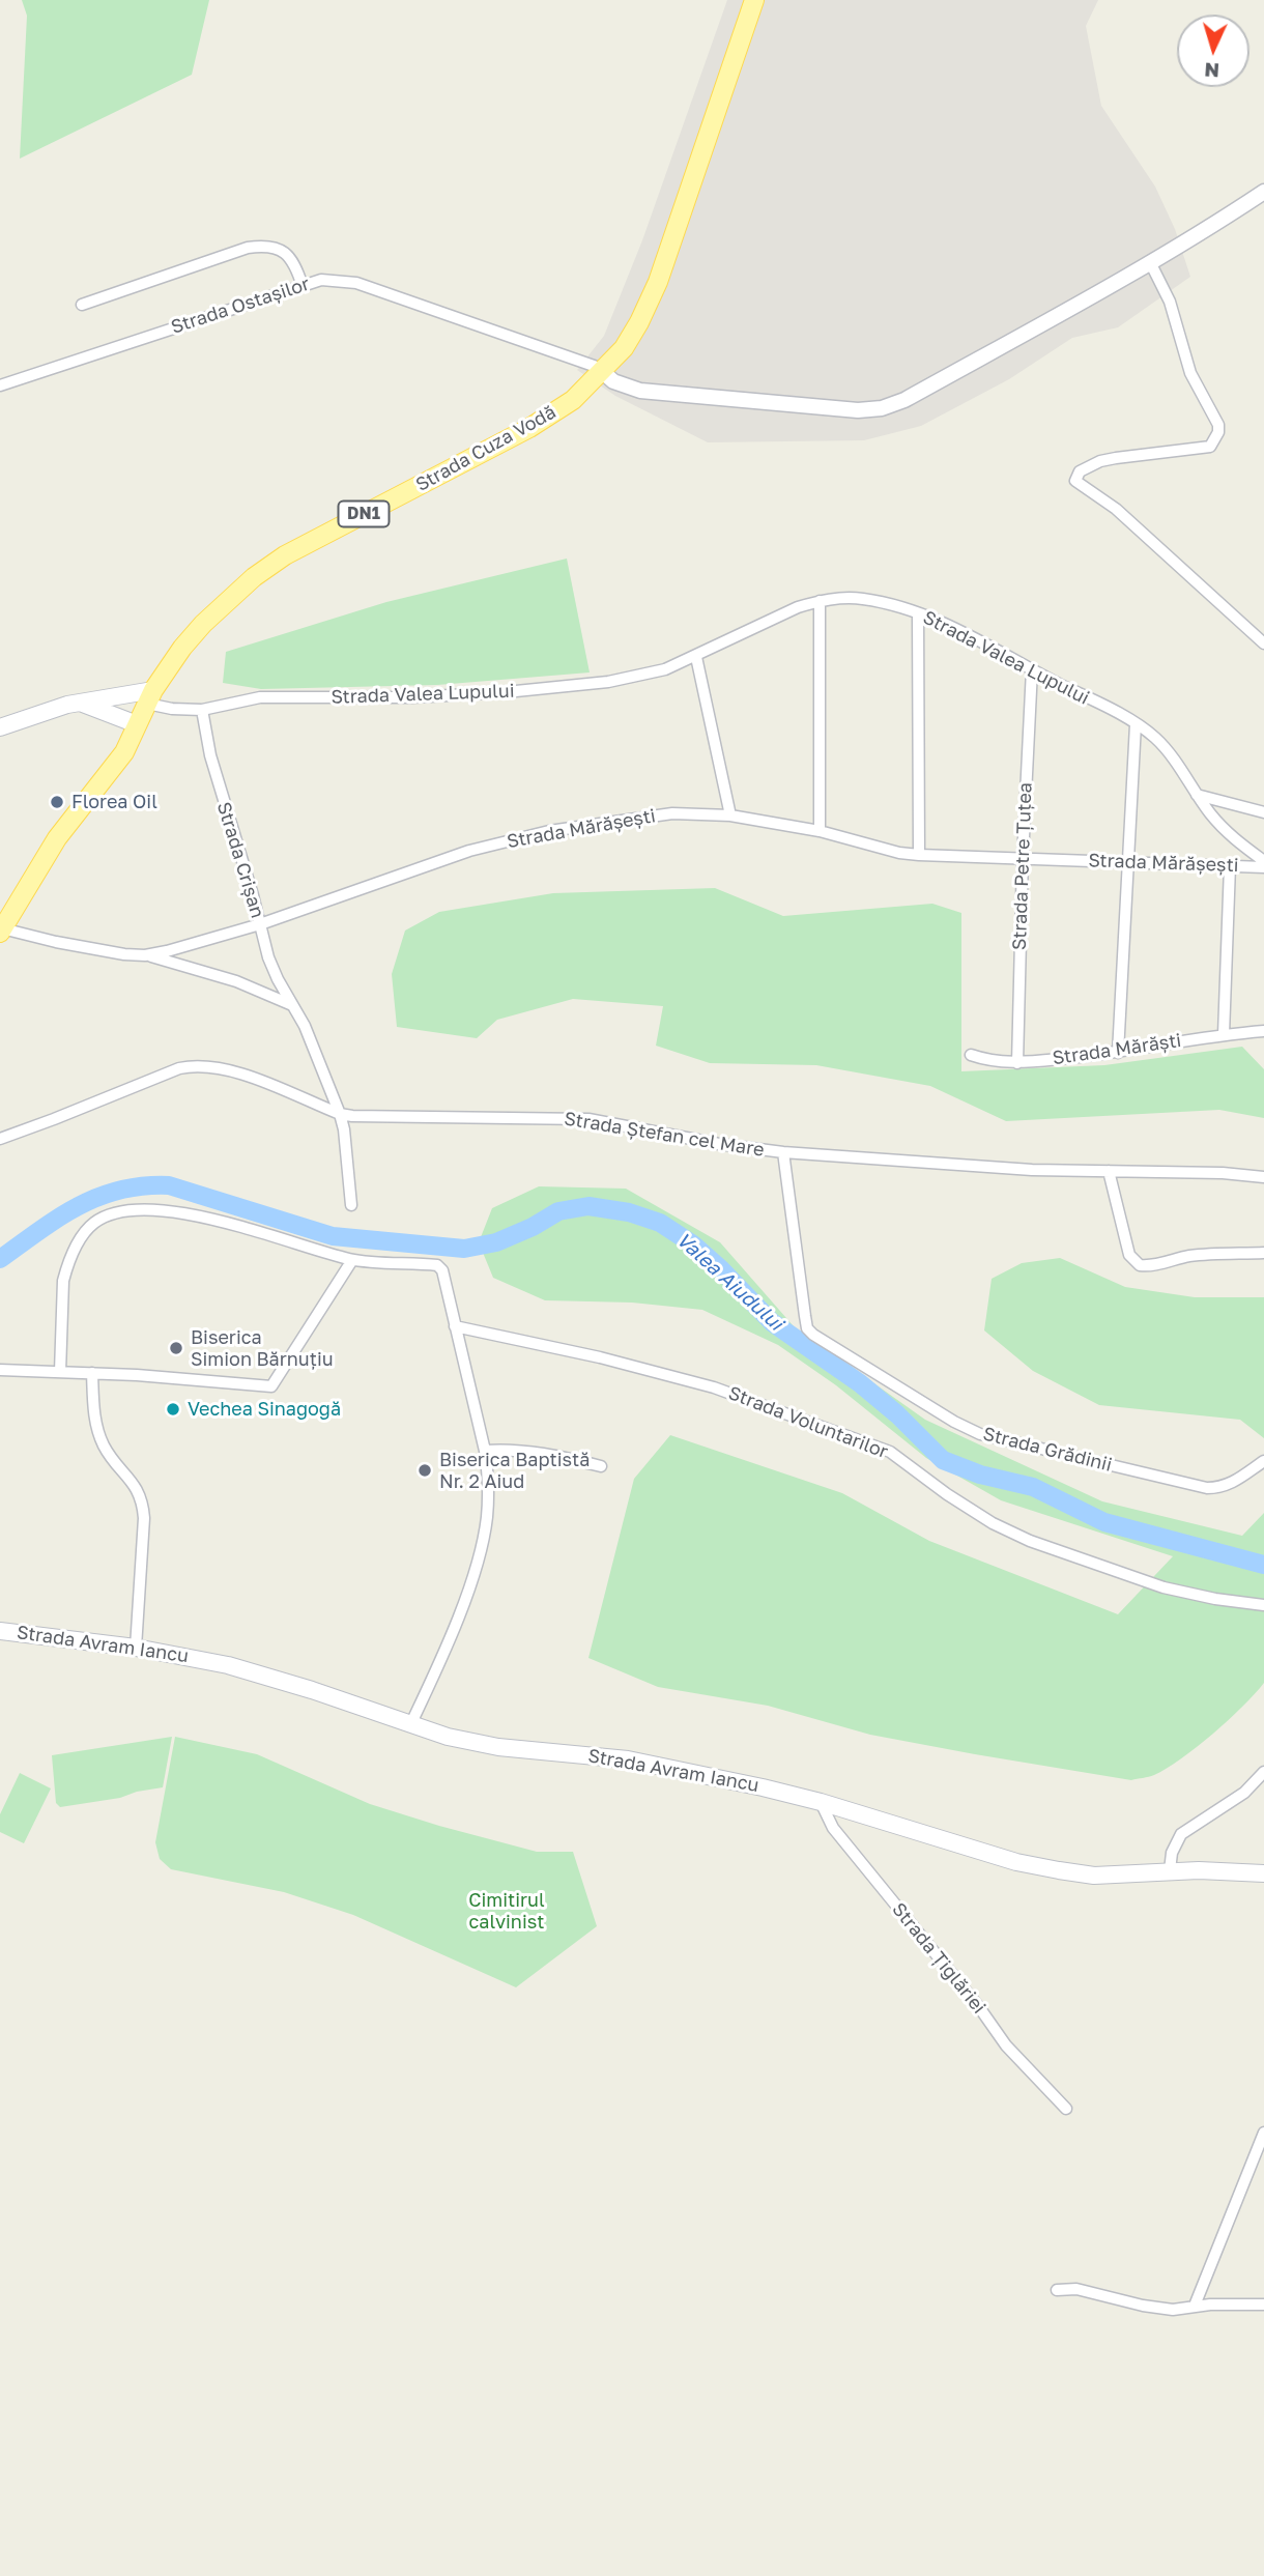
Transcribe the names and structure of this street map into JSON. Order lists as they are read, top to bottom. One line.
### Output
{"streets":{"main road":["Strada Cuza Vodă","DN1","Strada Avram Iancu"],"street":["Strada Ostașilor","Strada Valea Lupului","Strada Mărășești","Strada Crișan","Strada Petre Țuțea","Strada Mărăști","Strada Ștefan cel Mare","Strada Voluntarilor","Strada Grădinii","Strada Țiglăriei"]},"crossings":[["Strada Ostașilor","Strada Cuza Vodă"],["Strada Cuza Vodă","Strada Valea Lupului"],["Strada Cuza Vodă","Strada Mărășești"],["Strada Valea Lupului","Strada Crișan"],["Strada Valea Lupului","Strada Petre Țuțea"],["Strada Mărășești","Strada Crișan"],["Strada Mărășești","Strada Petre Țuțea"],["Strada Crișan","Strada Ștefan cel Mare"],["Strada Petre Țuțea","Strada Mărăști"],["Strada Ștefan cel Mare","Strada Grădinii"],["Strada Avram Iancu","Strada Țiglăriei"]],"water":["Valea Aiudului"],"parks":["Cimitirul calvinist"],"places":["Florea Oil","Biserica Simion Bărnuțiu","Vechea Sinagogă","Biserica Baptistă Nr. 2 Aiud"],"north":"bottom"}
